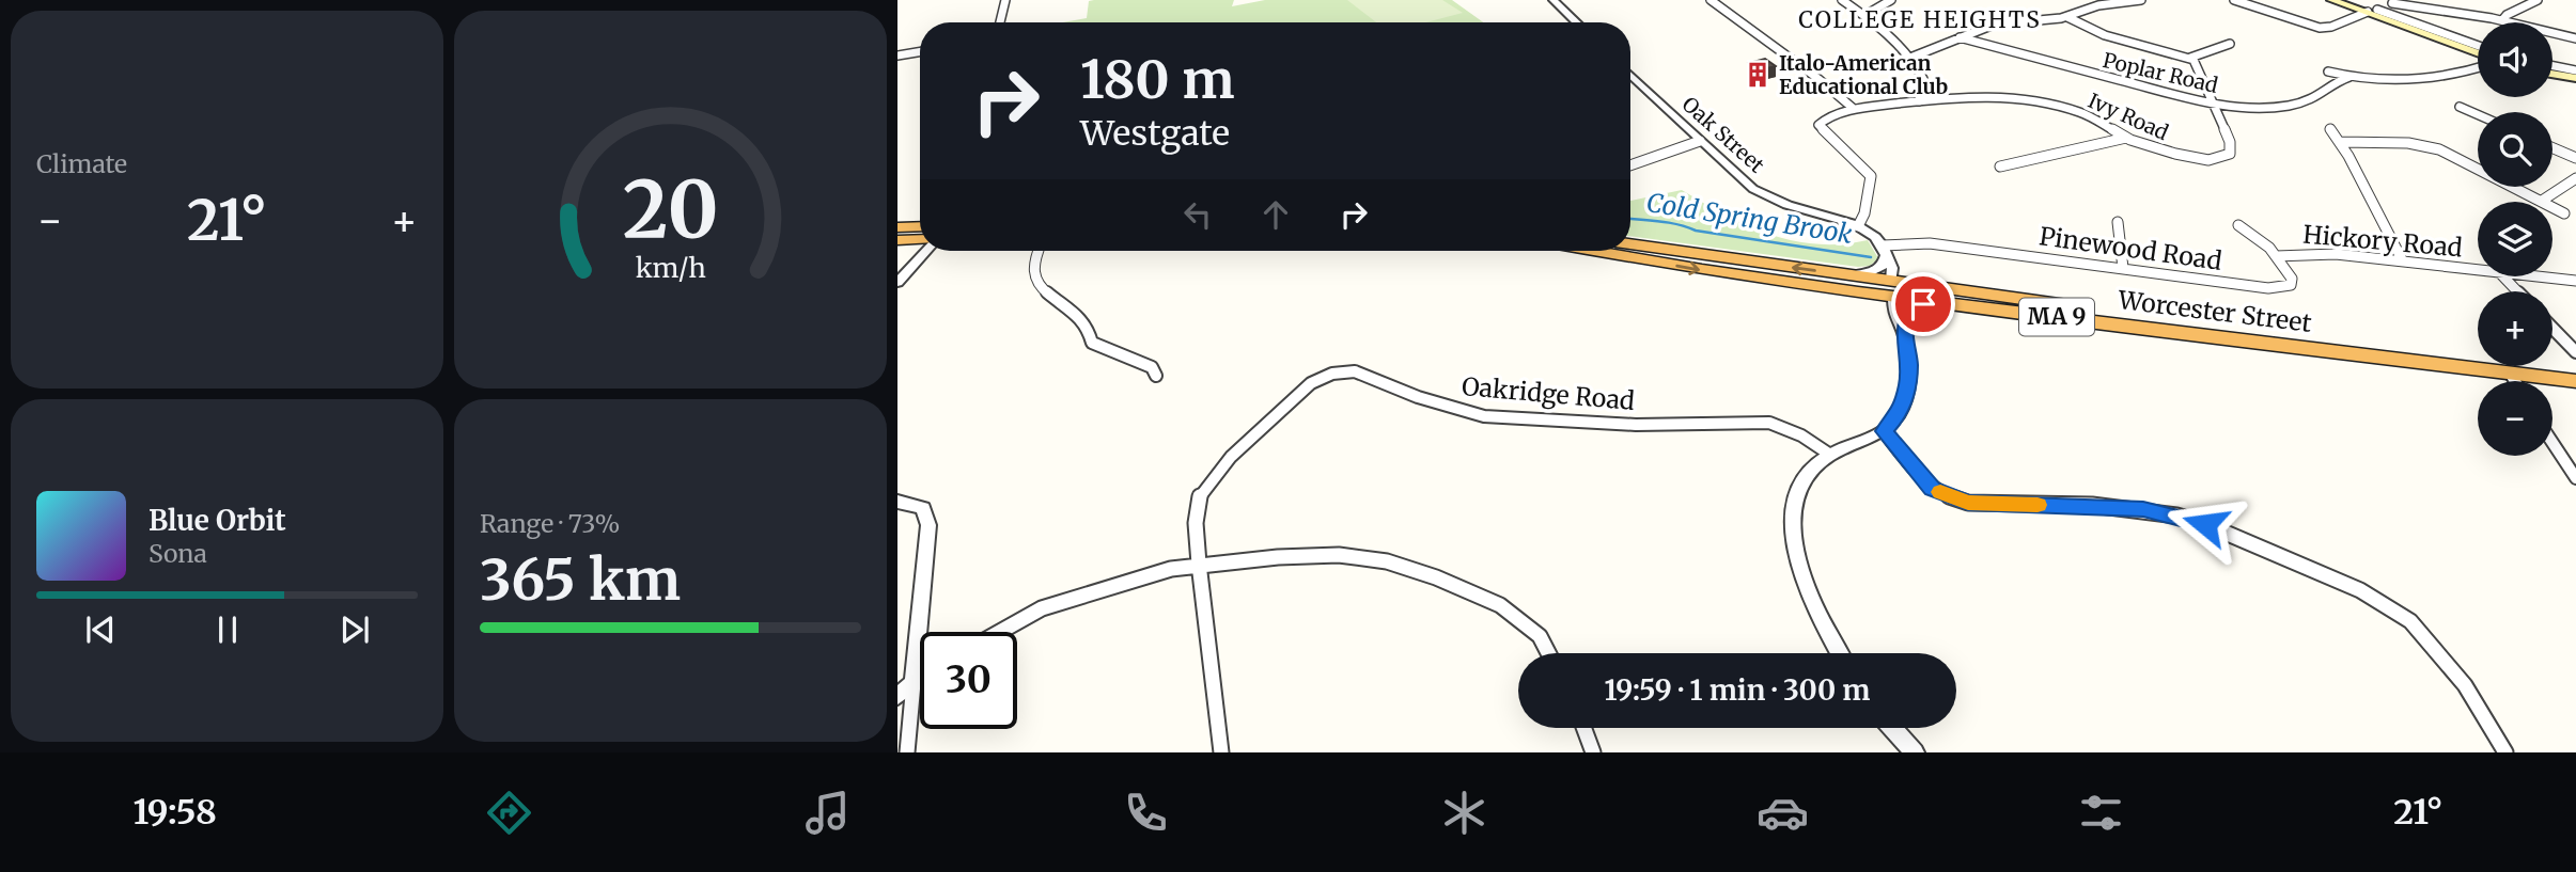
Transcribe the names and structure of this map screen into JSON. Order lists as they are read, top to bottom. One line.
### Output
{"streets":{"highway":["Worcester Street","MA 9"],"street":["Poplar Road","Ivy Road","Oak Street","Hickory Road","Pinewood Road","Oakridge Road"]},"crossings":[["Poplar Road","Ivy Road"],["Ivy Road","Oak Street"],["Oak Street","Pinewood Road"],["Hickory Road","Pinewood Road"]],"districts":["COLLEGE HEIGHTS"],"water":["Cold Spring Brook"],"places":{"building":["Italo-American Educational Club"]},"page":{"tile":["Climate",["Range · 73%","365 km"]],"map_buttons":["+","−"],"turn":["180 m","Westgate"],"heat":["−","21°","+"],"song":["Blue Orbit","Sona"],"limit":"30","trip":"19:59 · 1 min · 300 m","tabs":["19:58","21°"],"gauge":["20","km/h"]}}
